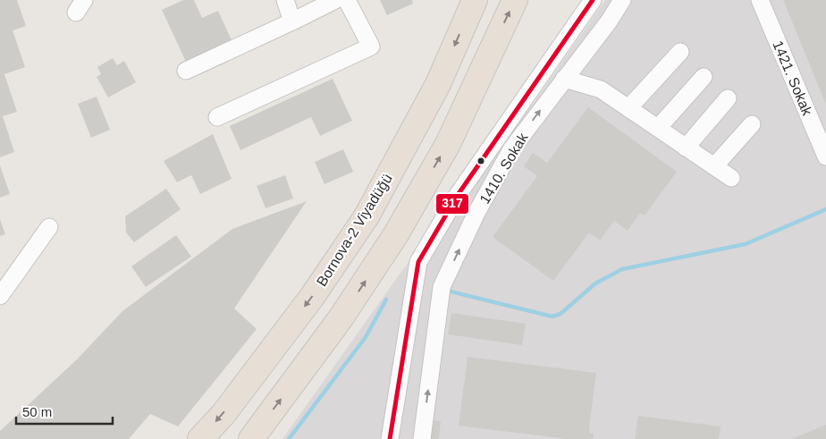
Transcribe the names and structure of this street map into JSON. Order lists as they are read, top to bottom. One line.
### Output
{"streets":{"highway":["Bornova-2 Viyadüğü"],"street":["1421. Sokak","1410. Sokak"]},"lines":["transit line 317"],"scale_bar":"50 m"}
